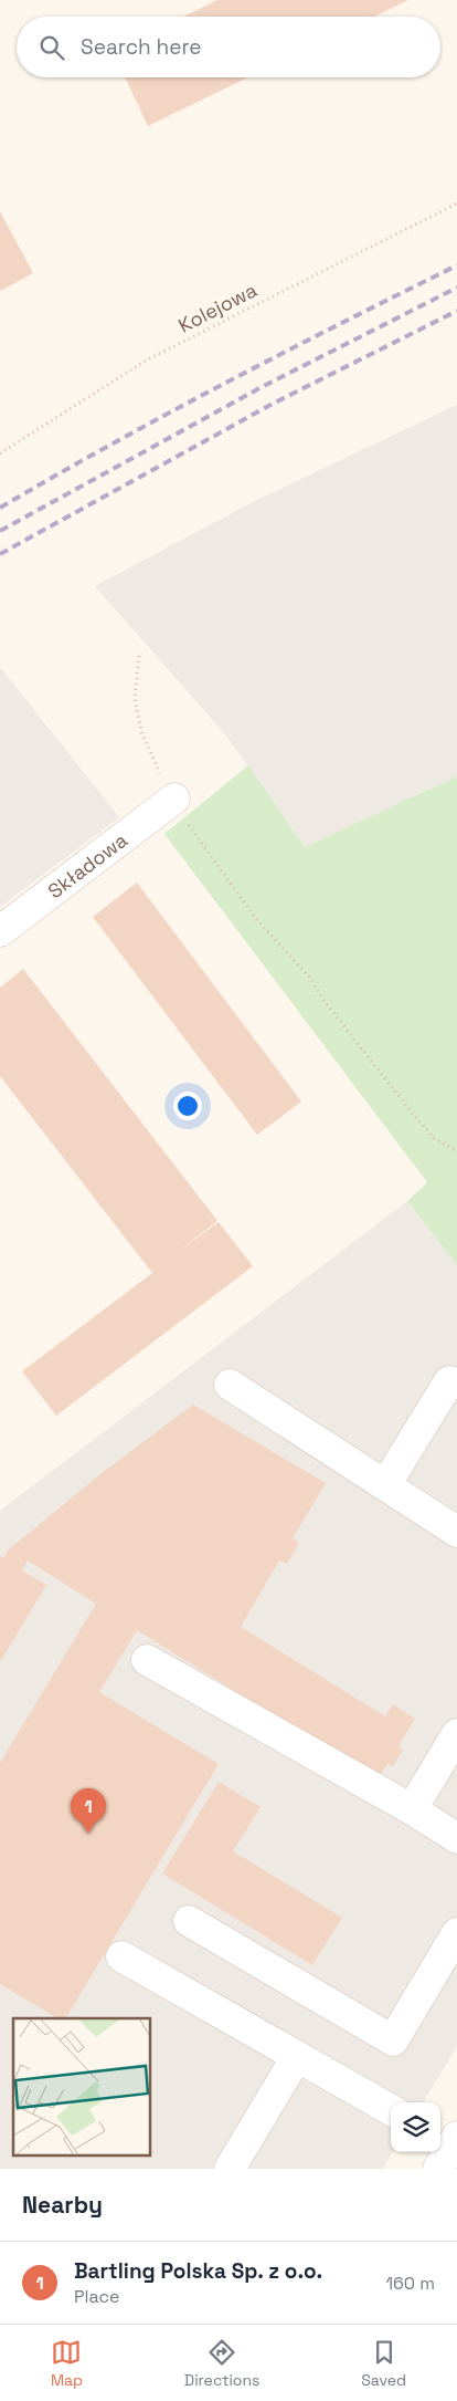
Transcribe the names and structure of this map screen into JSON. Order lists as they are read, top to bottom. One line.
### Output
{"streets":{"street":["Składowa"],"path":["Kolejowa"]},"page":{"search":"Search here","pins":"1","heading":"Nearby","list":[{"mark":"1","name":"Bartling Polska Sp. z o.o.","note":"Place","value":"160 m"}],"nav":["Map","Directions","Saved"]}}
